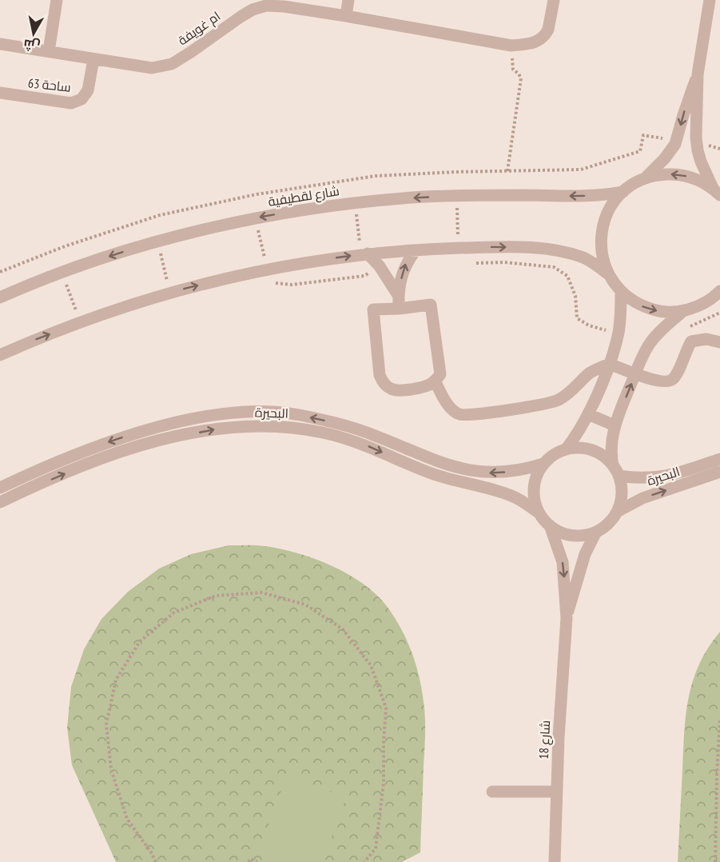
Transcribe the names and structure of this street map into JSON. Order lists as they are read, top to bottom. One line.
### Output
{"streets":{"street":["ام غويفة","ساحة 63","شارع لقطيفية","البحيرة","شارع 18"]},"crossings":[["ام غويفة","ساحة 63"],["البحيرة","شارع 18"]],"north":"bottom"}
